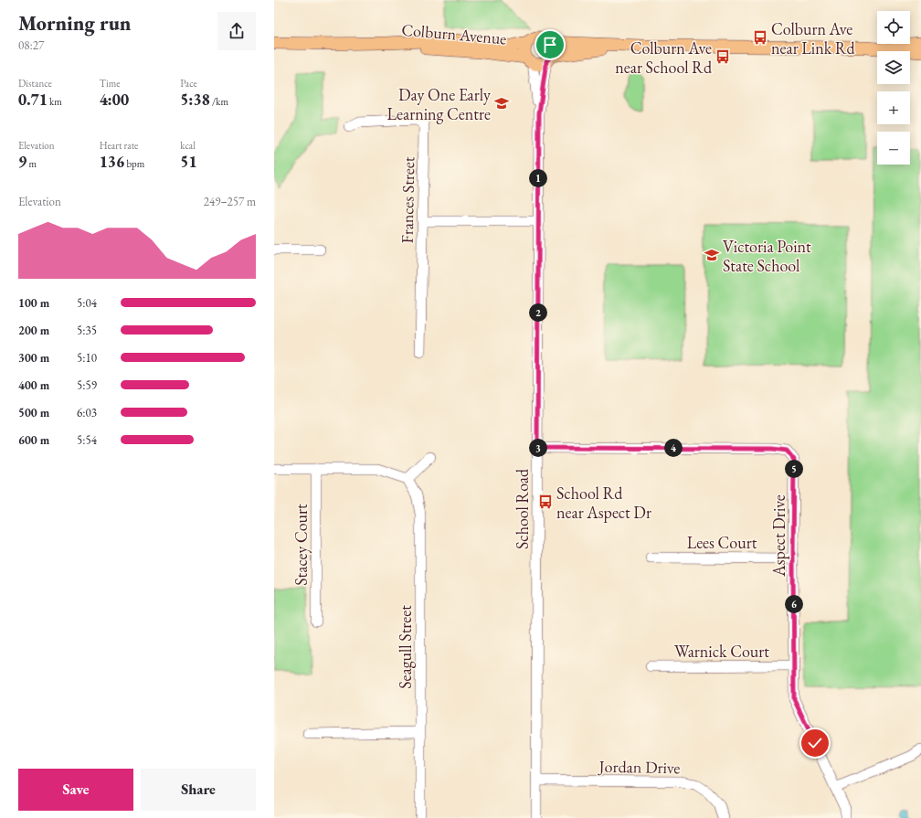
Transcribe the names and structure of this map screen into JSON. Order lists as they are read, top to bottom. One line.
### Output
{"streets":{"main road":["Colburn Avenue"],"street":["Frances Street","School Road","Aspect Drive","Lees Court","Stacey Court","Seagull Street","Warnick Court","Jordan Drive"]},"crossings":[["Colburn Avenue","School Road"],["School Road","Aspect Drive"],["School Road","Jordan Drive"],["Aspect Drive","Lees Court"],["Aspect Drive","Warnick Court"]],"places":{"bus stop":["Colburn Ave near Link Rd","Colburn Ave near School Rd","School Rd near Aspect Dr"],"school or university":["Day One Early Learning Centre","Victoria Point State School"]},"page":{"heading":["Morning run","08:27"],"map_buttons":["+","−"],"stats":[["Distance","0.71 km"],["Time","4:00"],["Pace","5:38 /km"],["Elevation","9 m"],["Heart rate","136 bpm"],["kcal","51"]],"pins":["1","2","3","4","5","6"],"chart":["Elevation","249–257 m"],"list":[{"name":"100 m","note":"5:04"},{"name":"200 m","note":"5:35"},{"name":"300 m","note":"5:10"},{"name":"400 m","note":"5:59"},{"name":"500 m","note":"6:03"},{"name":"600 m","note":"5:54"}],"buttons":["Save","Share"]}}
